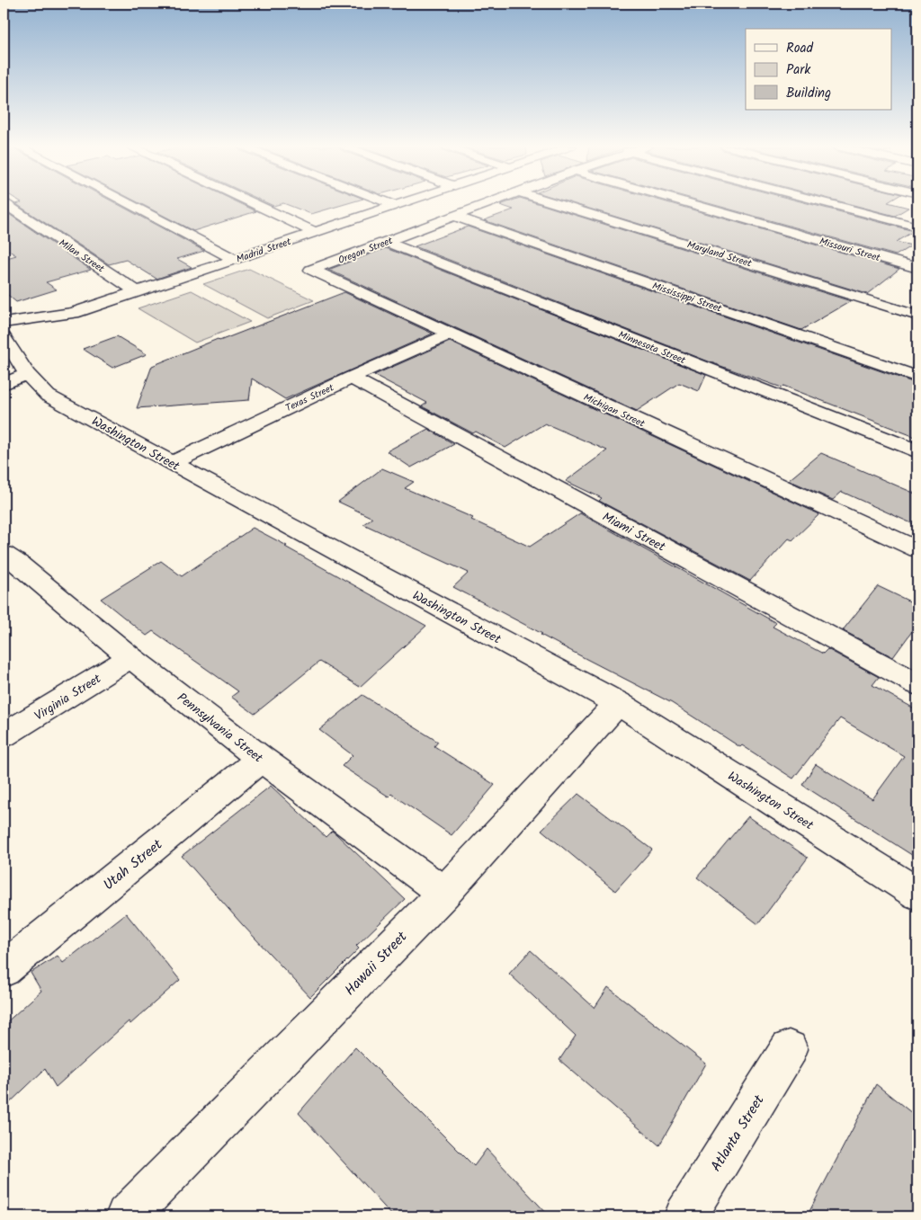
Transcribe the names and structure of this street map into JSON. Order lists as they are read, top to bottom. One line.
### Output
{"streets":{"street":["Missouri Street","Madrid Street","Oregon Street","Maryland Street","Milan Street","Mississippi Street","Minnesota Street","Texas Street","Michigan Street","Washington Street","Miami Street","Virginia Street","Pennsylvania Street","Utah Street","Hawaii Street","Atlanta Street"]},"crossings":[["Madrid Street","Milan Street"],["Oregon Street","Mississippi Street"],["Oregon Street","Minnesota Street"],["Oregon Street","Michigan Street"],["Texas Street","Michigan Street"],["Texas Street","Washington Street"],["Texas Street","Miami Street"],["Washington Street","Hawaii Street"],["Virginia Street","Pennsylvania Street"],["Pennsylvania Street","Utah Street"],["Pennsylvania Street","Hawaii Street"]],"legend":["Road","Park","Building"]}
